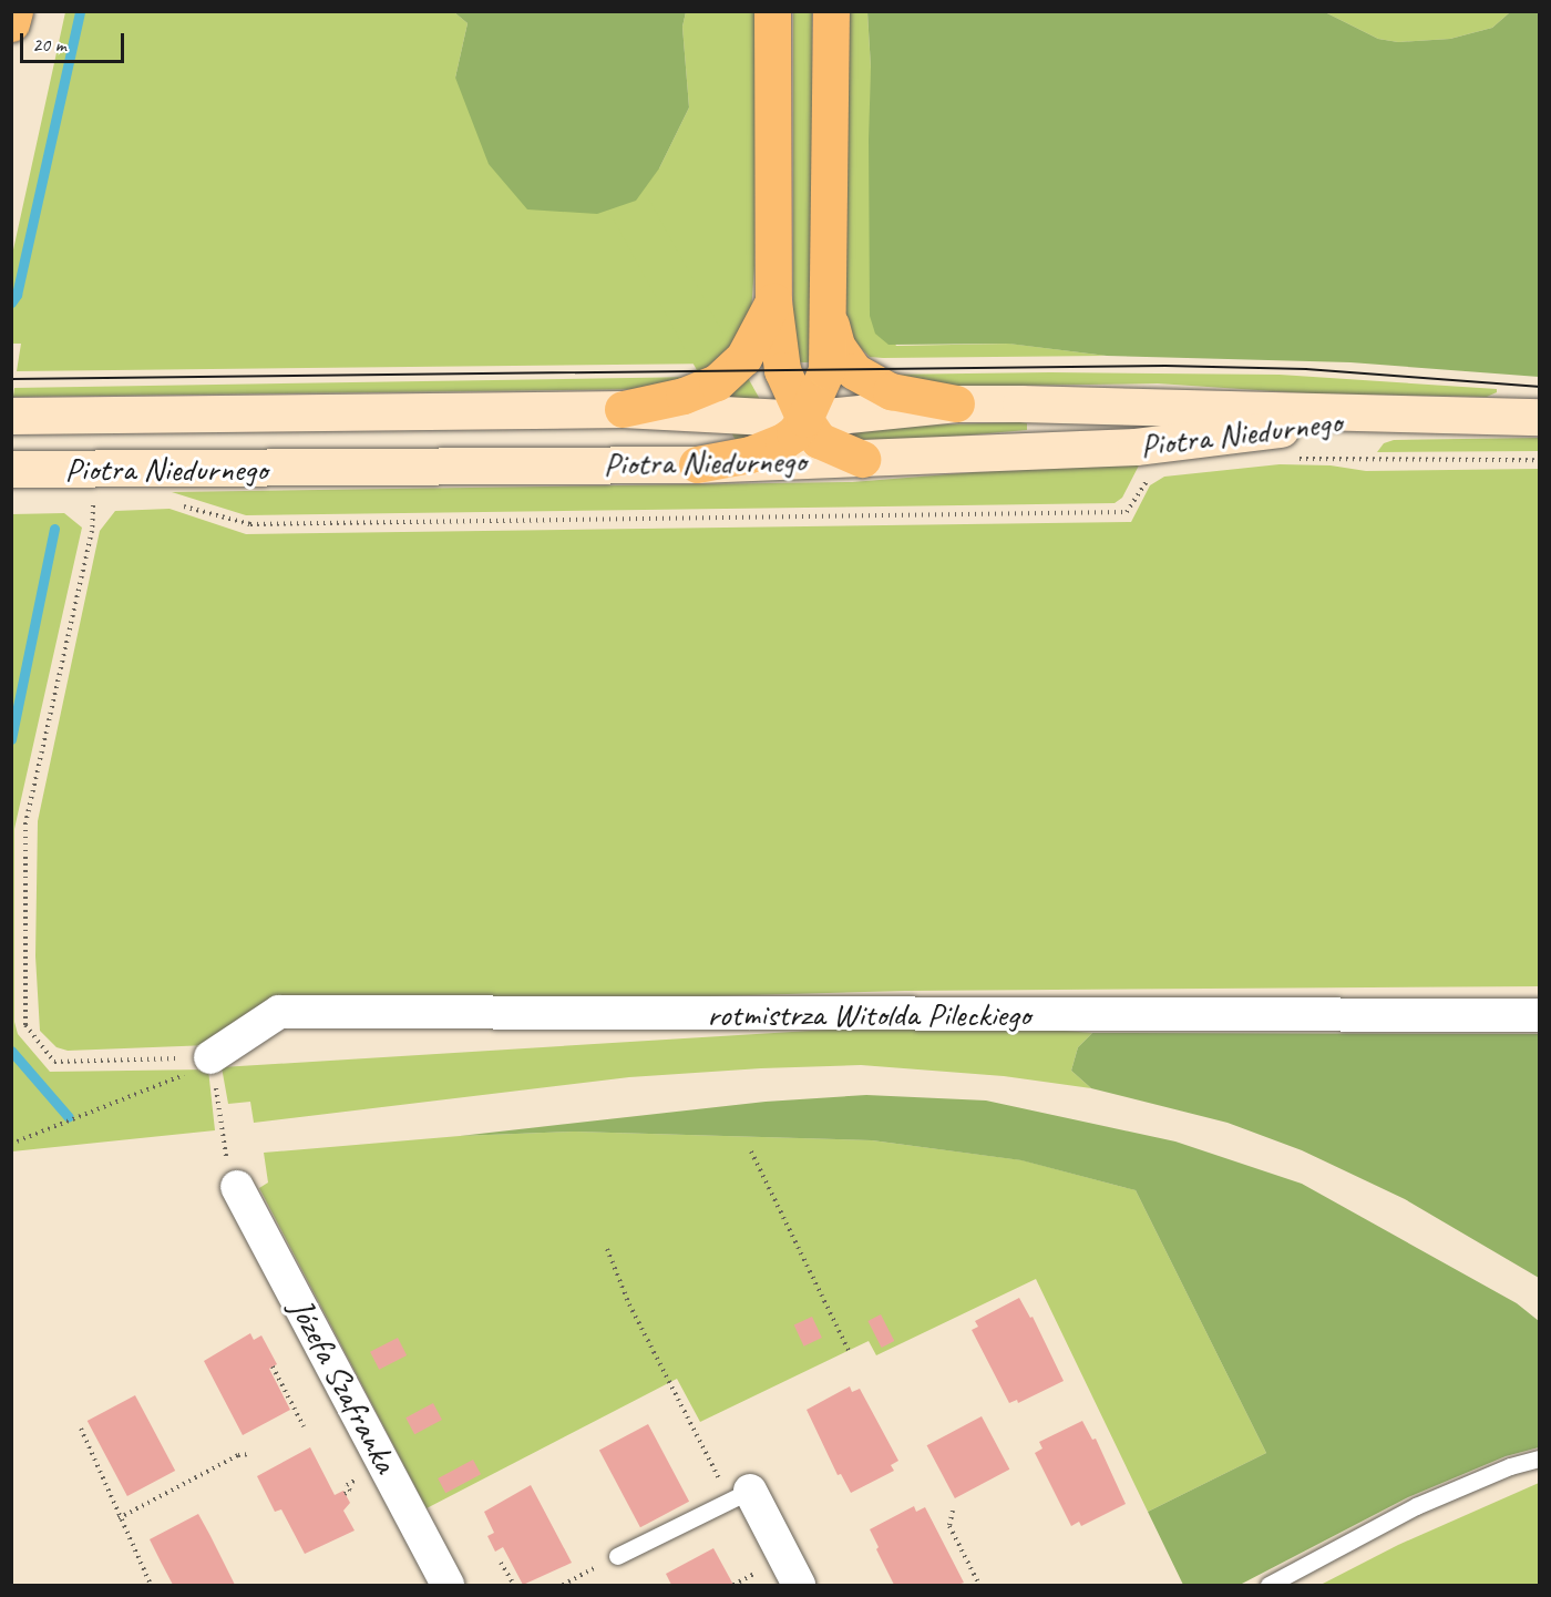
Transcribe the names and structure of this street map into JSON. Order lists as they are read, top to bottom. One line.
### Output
{"streets":{"street":["Piotra Niedurnego","rotmistrza Witolda Pileckiego","Józefa Szafranka"]},"scale_bar":"20 m"}
